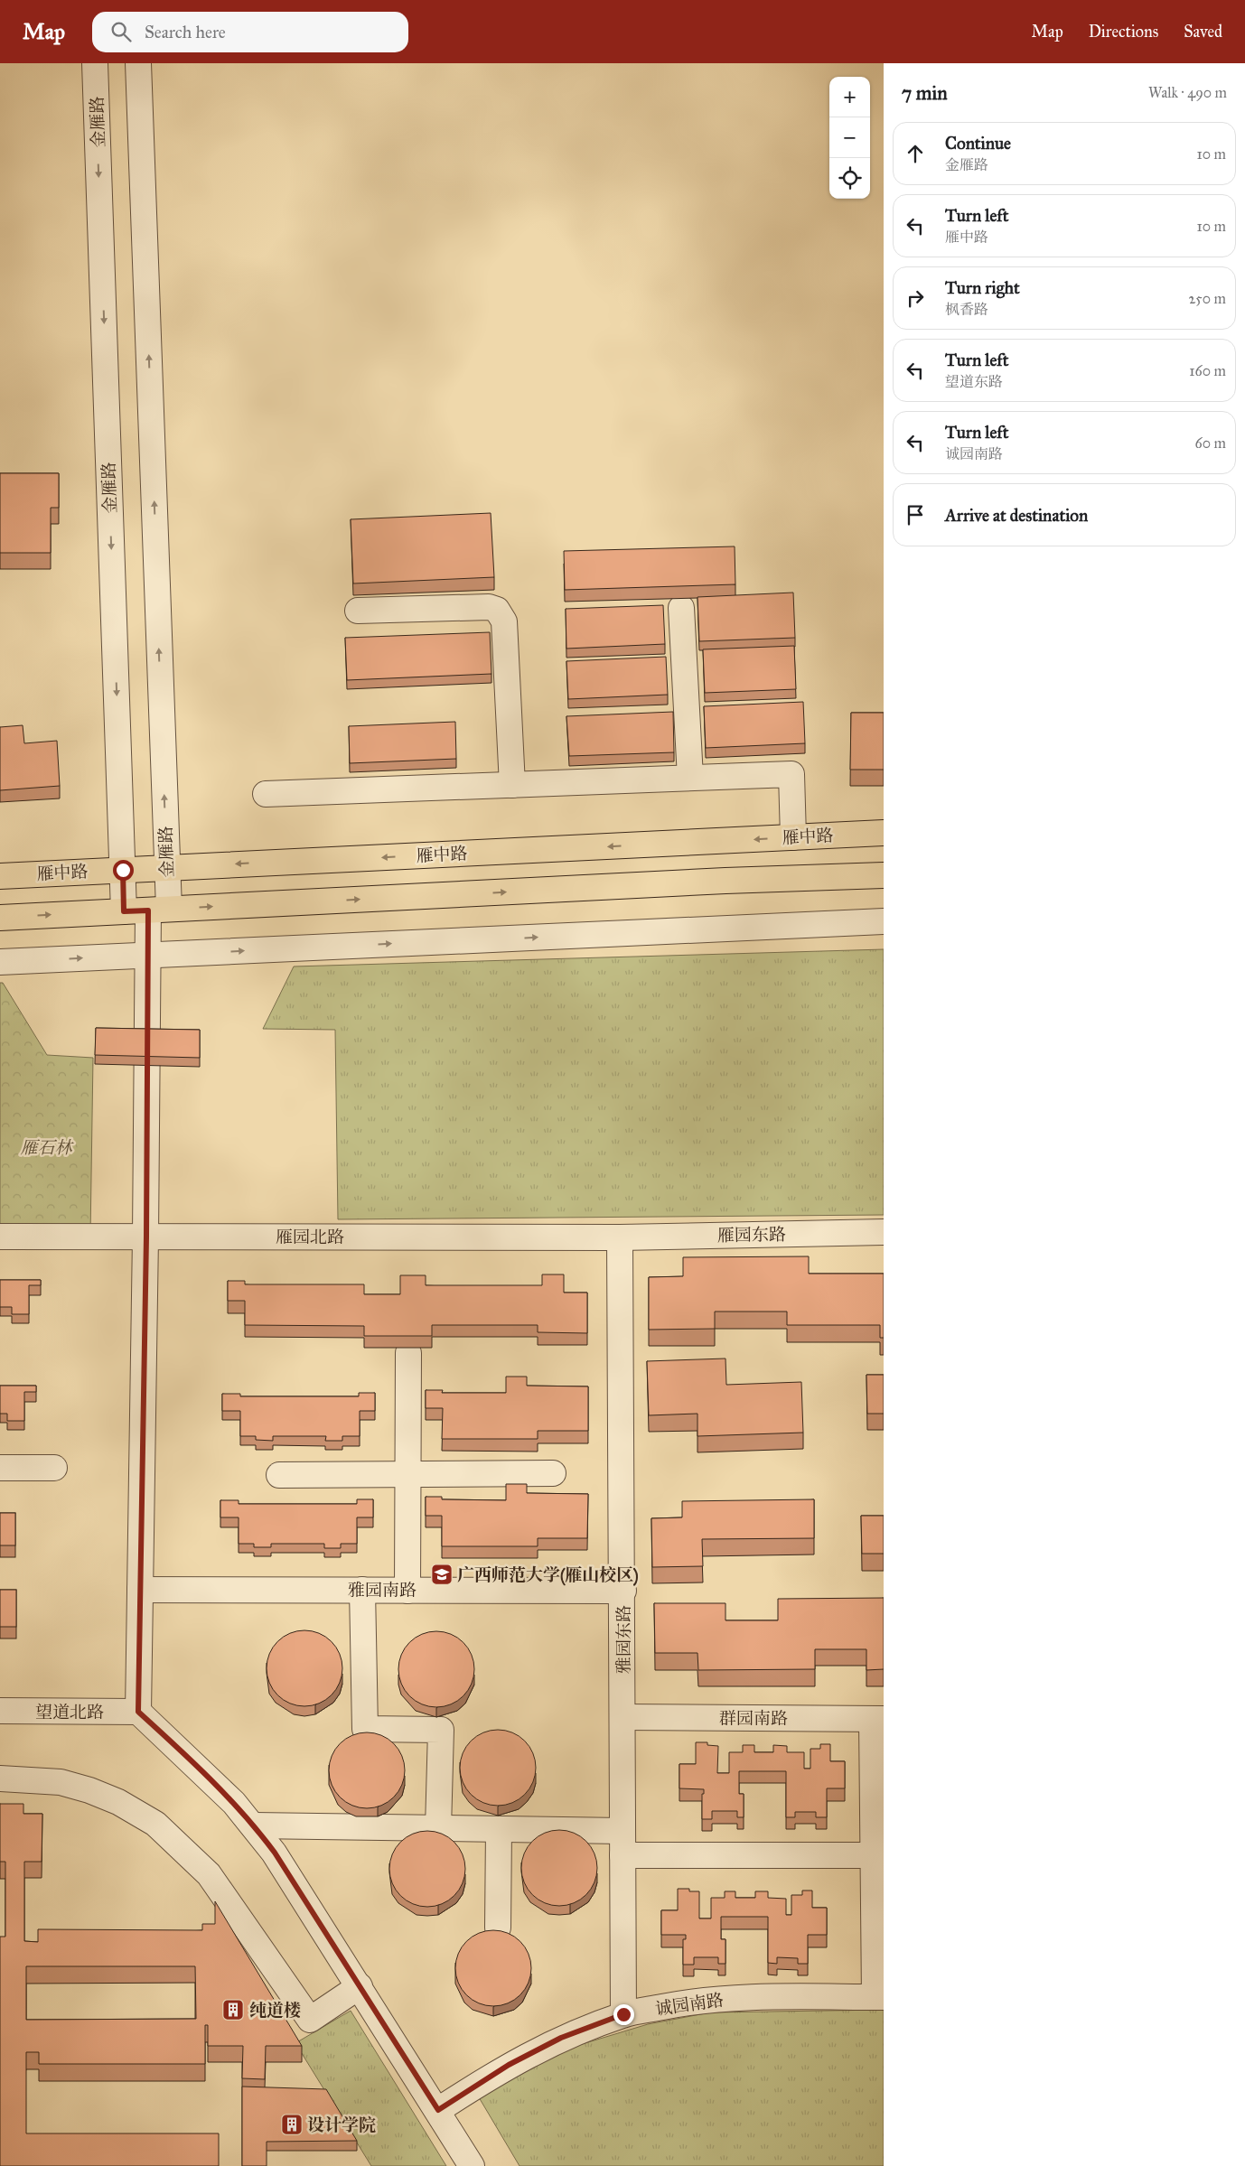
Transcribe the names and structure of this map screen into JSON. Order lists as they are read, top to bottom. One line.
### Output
{"streets":{"main road":["雁中路"],"street":["金雁路","雁园东路","雁园北路","雅园南路","雅园东路","望道北路","群园南路","诚园南路"]},"crossings":[["金雁路","雁中路"],["金雁路","雁园北路"],["金雁路","雅园南路"],["金雁路","望道北路"],["雁园东路","雁园北路"],["雁园东路","雅园东路"],["雁园北路","雅园东路"],["雅园南路","雅园东路"],["雅园东路","群园南路"],["雅园东路","诚园南路"]],"parks":["雁石林"],"places":{"school or university":["广西师范大学(雁山校区)"],"building":["纯道楼","设计学院"]},"page":{"header":"Map","search":"Search here","nav":["Map","Directions","Saved"],"heading":["7 min","Walk · 490 m"],"map_buttons":["+","−"],"list":[["Continue","金雁路","10 m"],["Turn left","雁中路","10 m"],["Turn right","枫香路","250 m"],["Turn left","望道东路","160 m"],["Turn left","诚园南路","60 m"],"Arrive at destination"]}}
